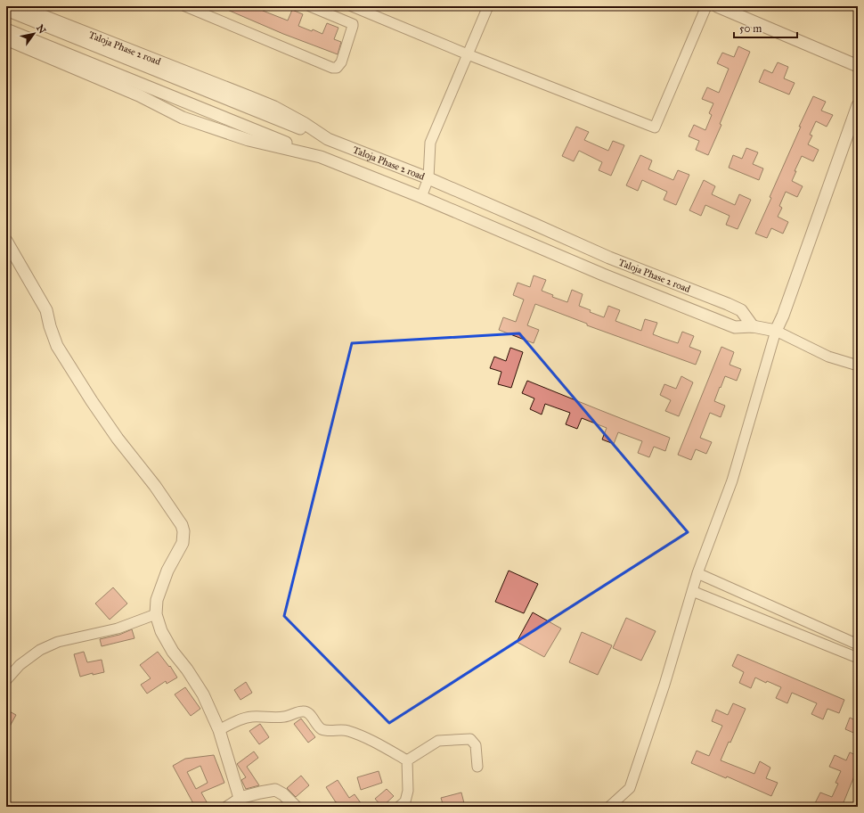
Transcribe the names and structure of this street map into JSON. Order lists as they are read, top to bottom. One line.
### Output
{"streets":{"street":["Taloja Phase 2 road"]},"scale_bar":"50 m","north":"top right"}
